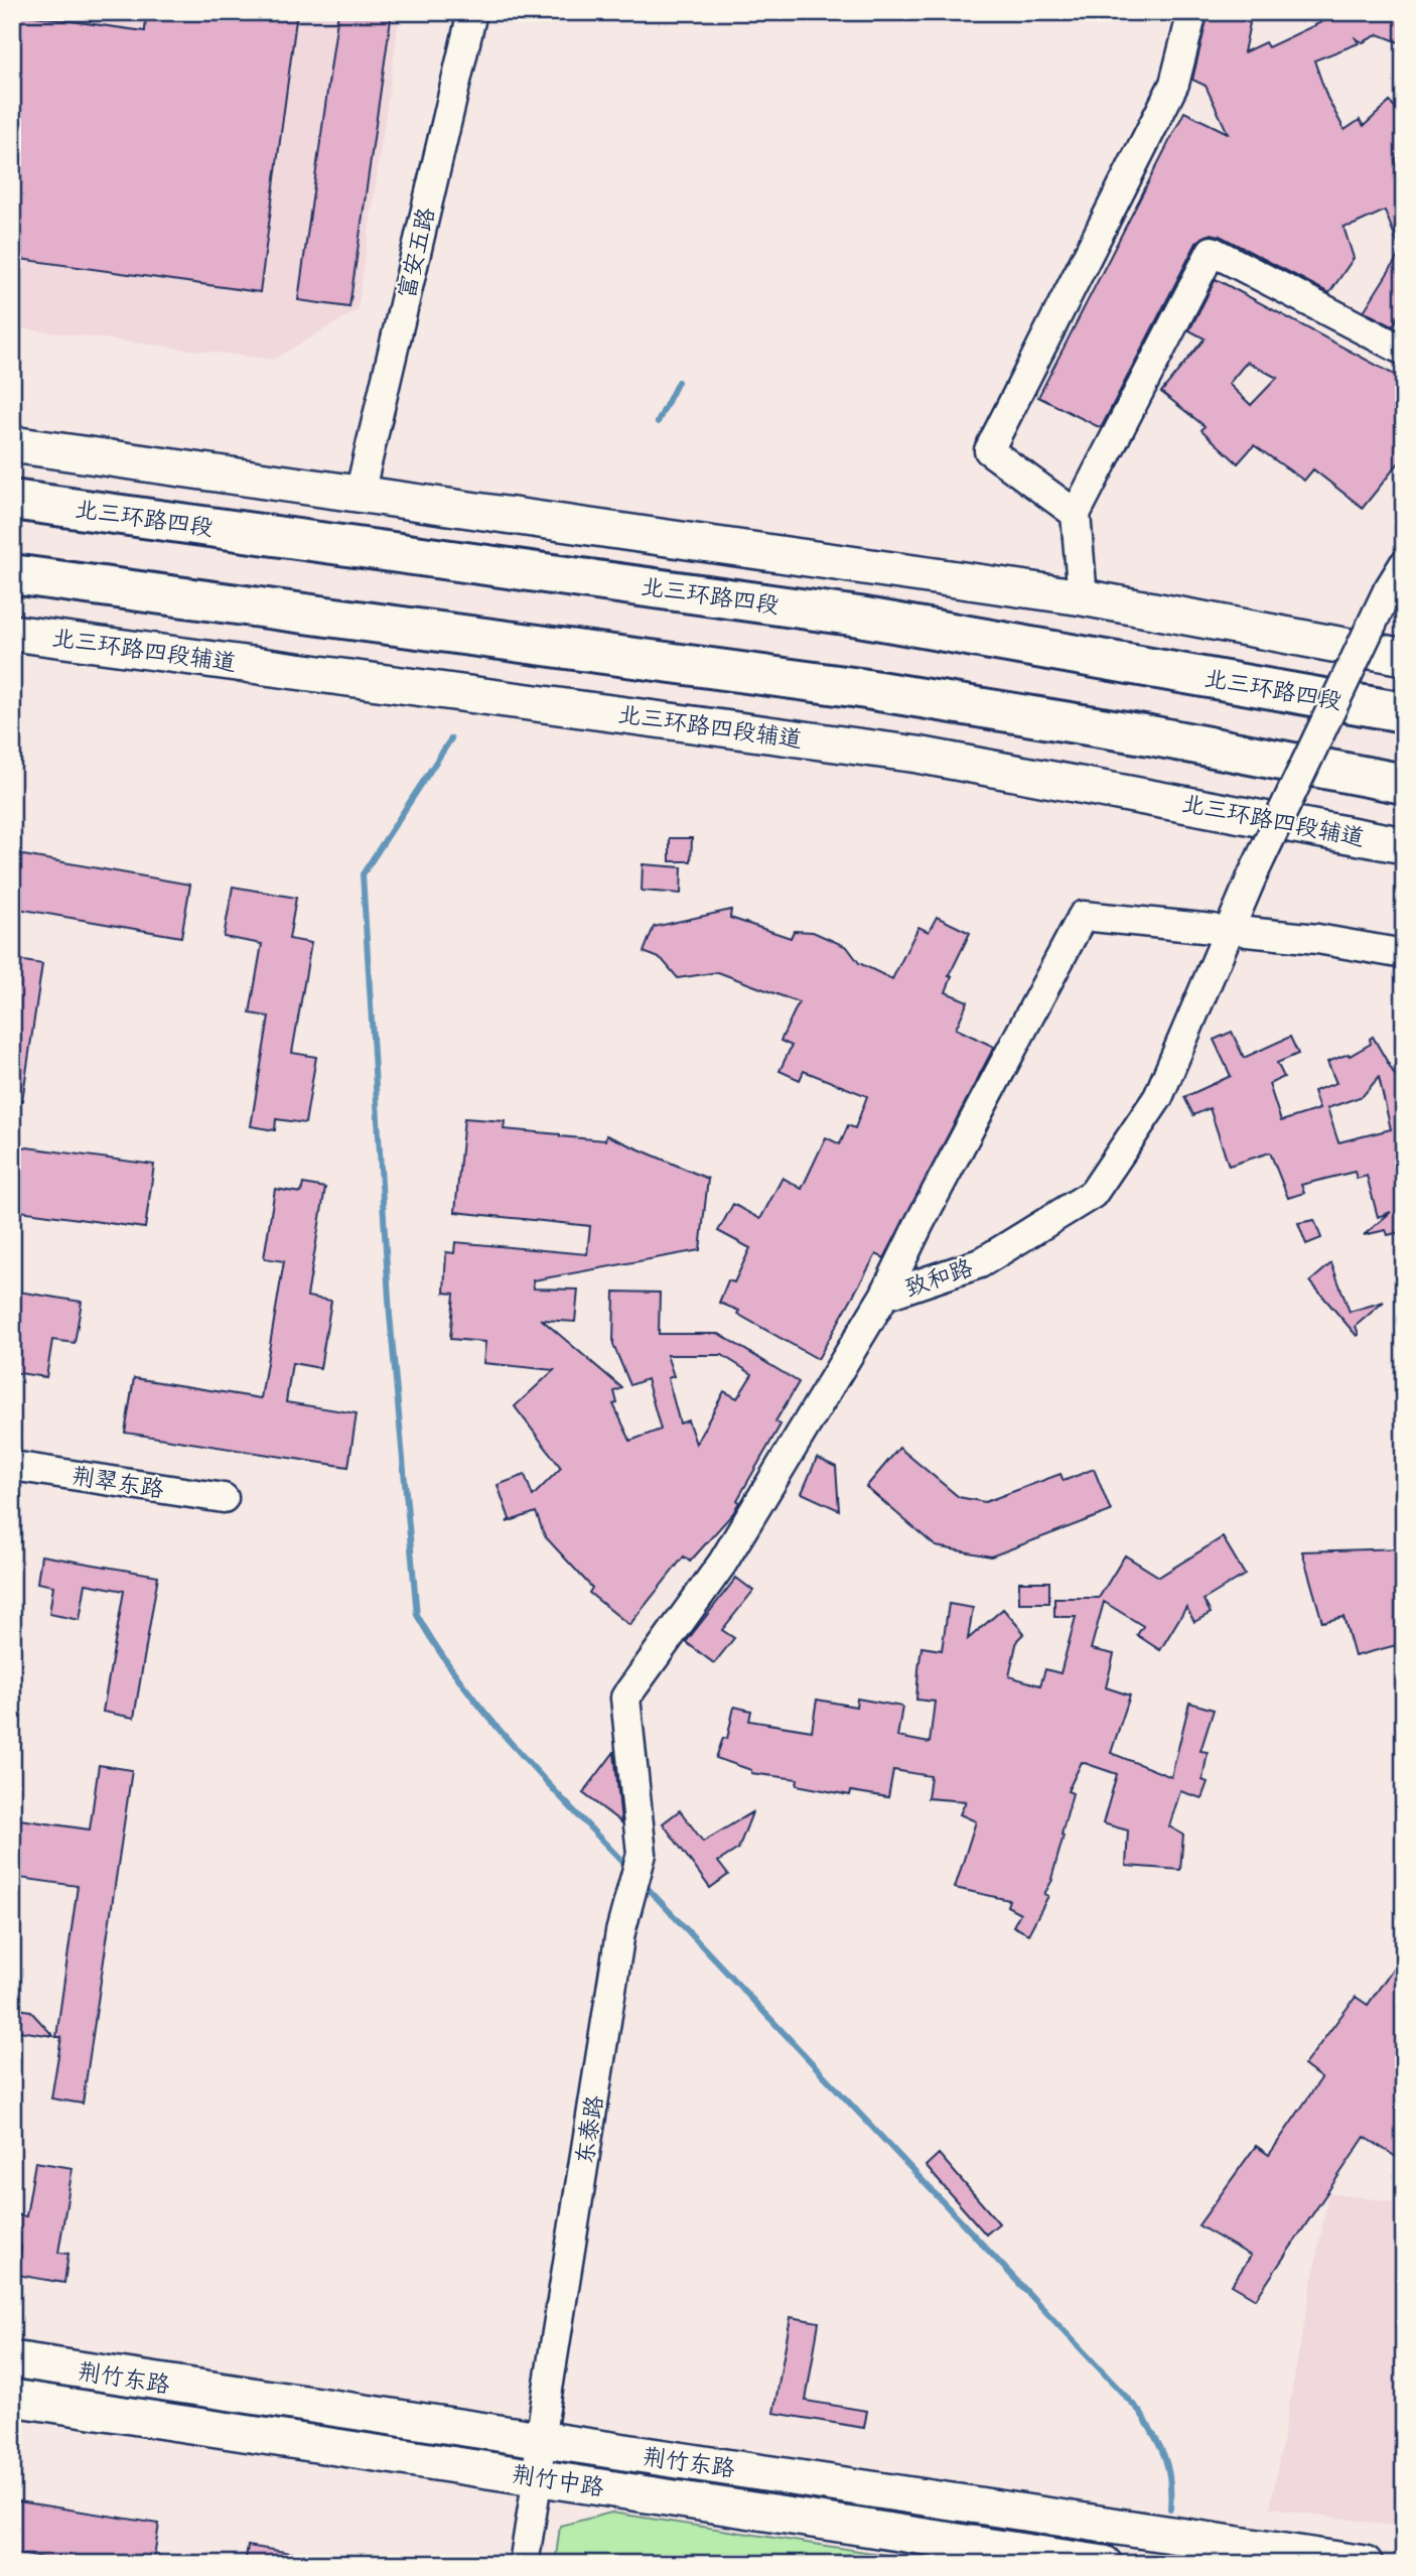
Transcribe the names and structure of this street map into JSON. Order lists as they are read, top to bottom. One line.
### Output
{"streets":{"highway":["北三环路四段"],"main road":["北三环路四段辅道","荆竹东路","荆竹中路"],"street":["富安五路","致和路","荆翠东路","东泰路"]},"crossings":[["致和路","东泰路"],["东泰路","荆竹东路"],["东泰路","荆竹中路"]]}
